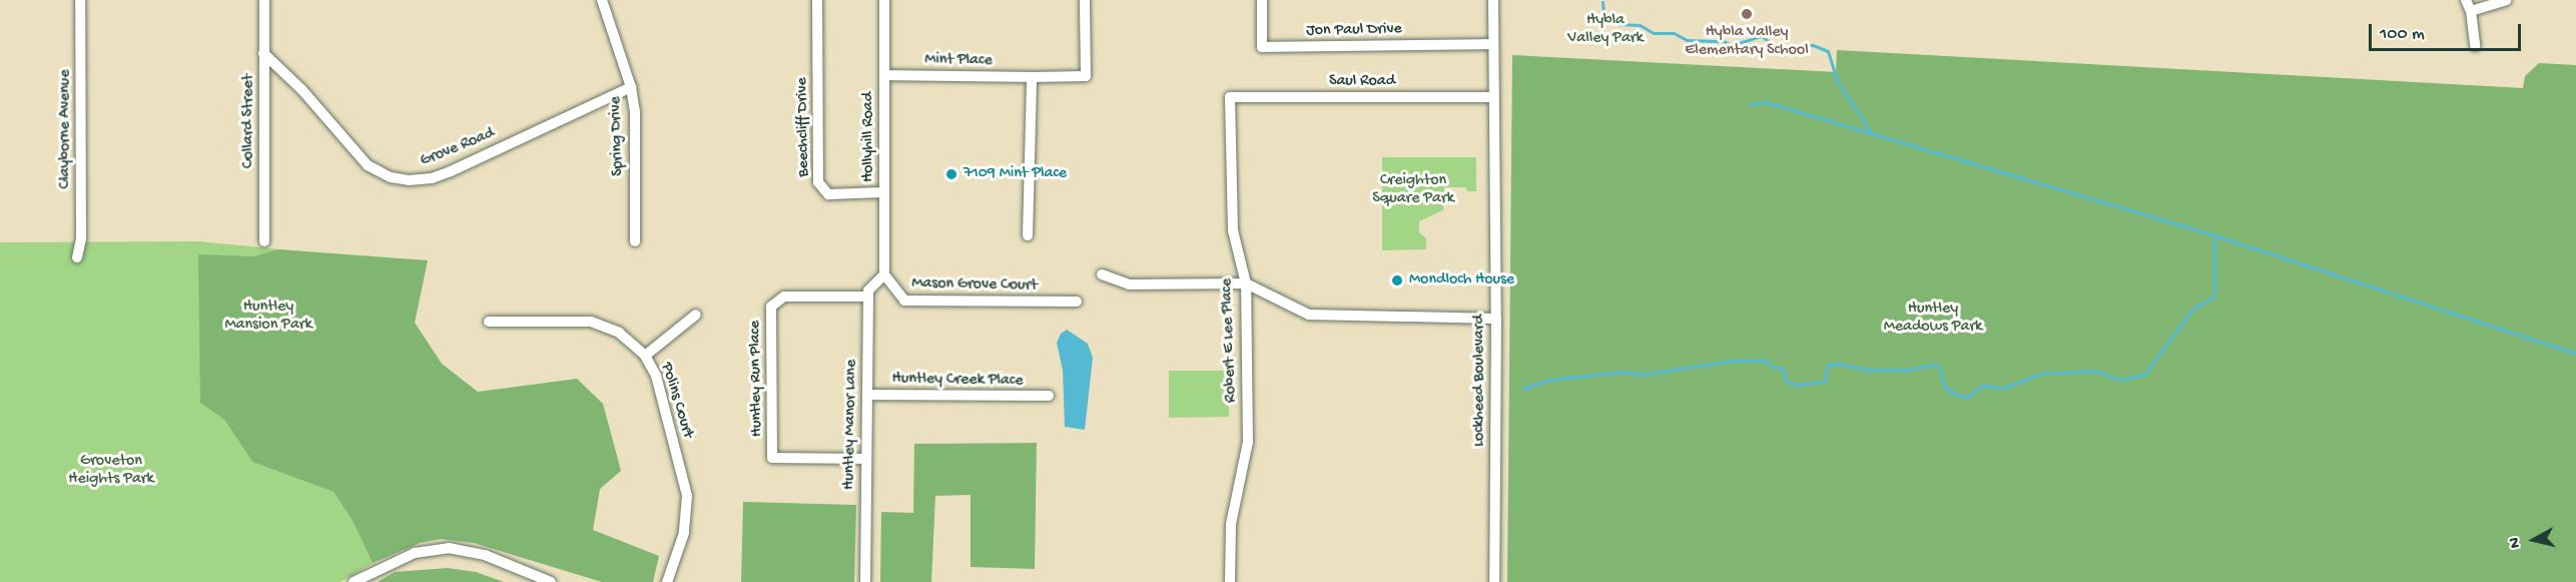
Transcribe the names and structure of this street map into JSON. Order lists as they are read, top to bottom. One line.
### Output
{"streets":{"street":["Jon Paul Drive","Mint Place","Saul Road","Collard Street","Beechcliff Drive","Clayborne Avenue","Spring Drive","Hollyhill Road","Grove Road","Mason Grove Court","Robert E Lee Place","Huntley Run Place","Huntley Creek Place","Lockheed Boulevard","Polins Court","Huntley Manor Lane"]},"crossings":[["Jon Paul Drive","Lockheed Boulevard"],["Mint Place","Hollyhill Road"],["Saul Road","Robert E Lee Place"],["Saul Road","Lockheed Boulevard"],["Collard Street","Grove Road"],["Beechcliff Drive","Hollyhill Road"],["Spring Drive","Grove Road"],["Hollyhill Road","Mason Grove Court"],["Huntley Run Place","Huntley Manor Lane"],["Huntley Creek Place","Huntley Manor Lane"]],"parks":["Hybla Valley Park","Creighton Square Park","Huntley Mansion Park","Huntley Meadows Park","Groveton Heights Park"],"places":["Hybla Valley Elementary School","7109 Mint Place","Mondloch House"],"scale_bar":"100 m","north":"left"}
